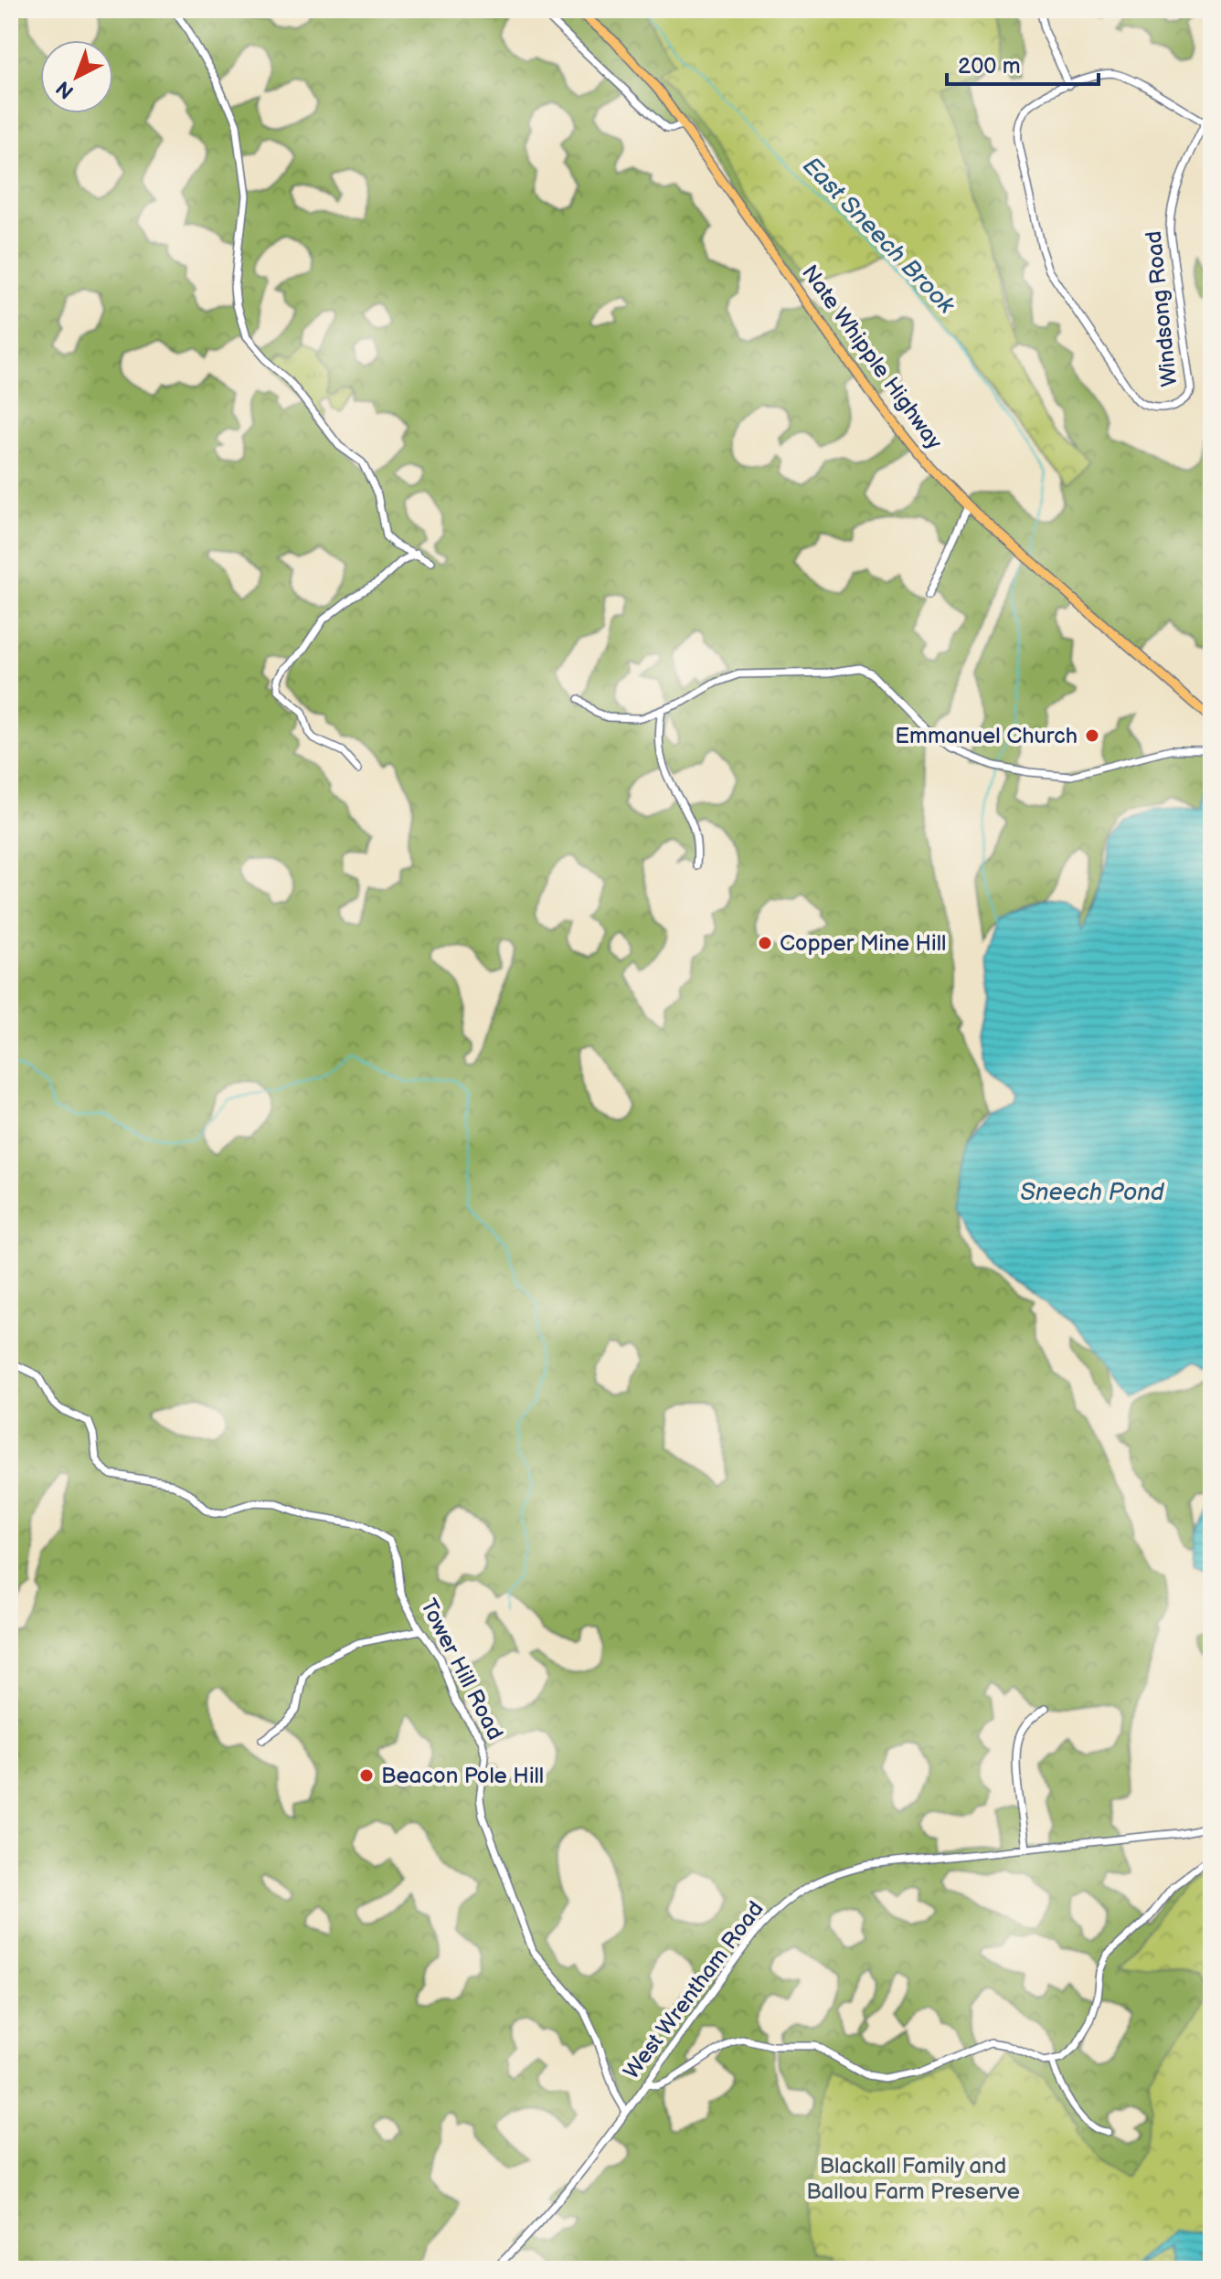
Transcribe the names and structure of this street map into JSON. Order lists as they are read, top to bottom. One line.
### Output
{"streets":{"main road":["Nate Whipple Highway"],"street":["Windsong Road","Tower Hill Road","West Wrentham Road"]},"crossings":[["Tower Hill Road","West Wrentham Road"]],"water":["East Sneech Brook","Sneech Pond"],"parks":["Blackall Family and Ballou Farm Preserve"],"places":["Emmanuel Church","Copper Mine Hill","Beacon Pole Hill"],"scale_bar":"200 m","north":"bottom left"}
